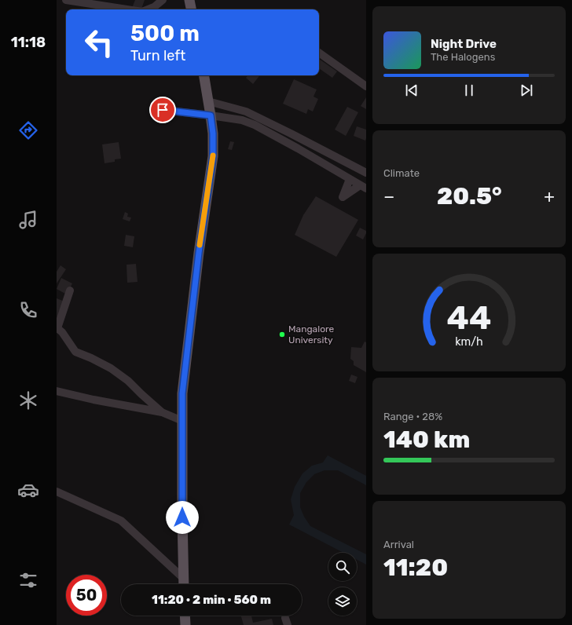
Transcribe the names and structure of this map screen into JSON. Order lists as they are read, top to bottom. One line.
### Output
{"places":["Mangalore University"],"page":{"tabs":"11:18","turn":["500 m","Turn left"],"song":["Night Drive","The Halogens"],"tile":["Climate",["Range · 28%","140 km"],["Arrival","11:20"]],"heat":["−","20.5°","+"],"limit":"50","trip":"11:20 · 2 min · 560 m","gauge":["44","km/h"]}}
